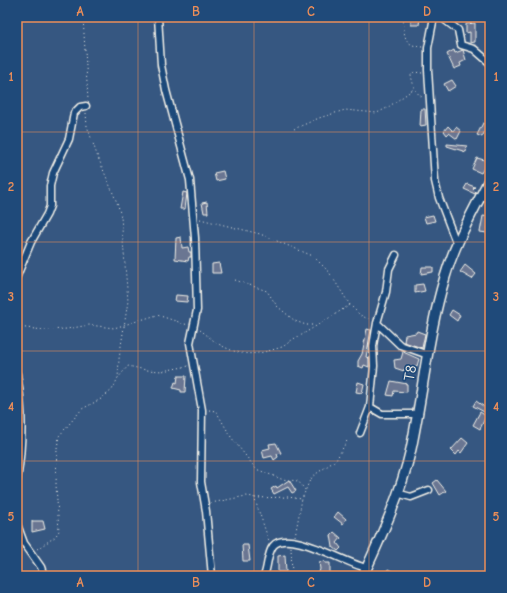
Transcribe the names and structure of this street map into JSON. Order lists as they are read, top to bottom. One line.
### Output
{"streets":{"street":["T8"]},"grid":{"columns":["A","B","C","D"],"rows":["1","2","3","4","5"]}}
